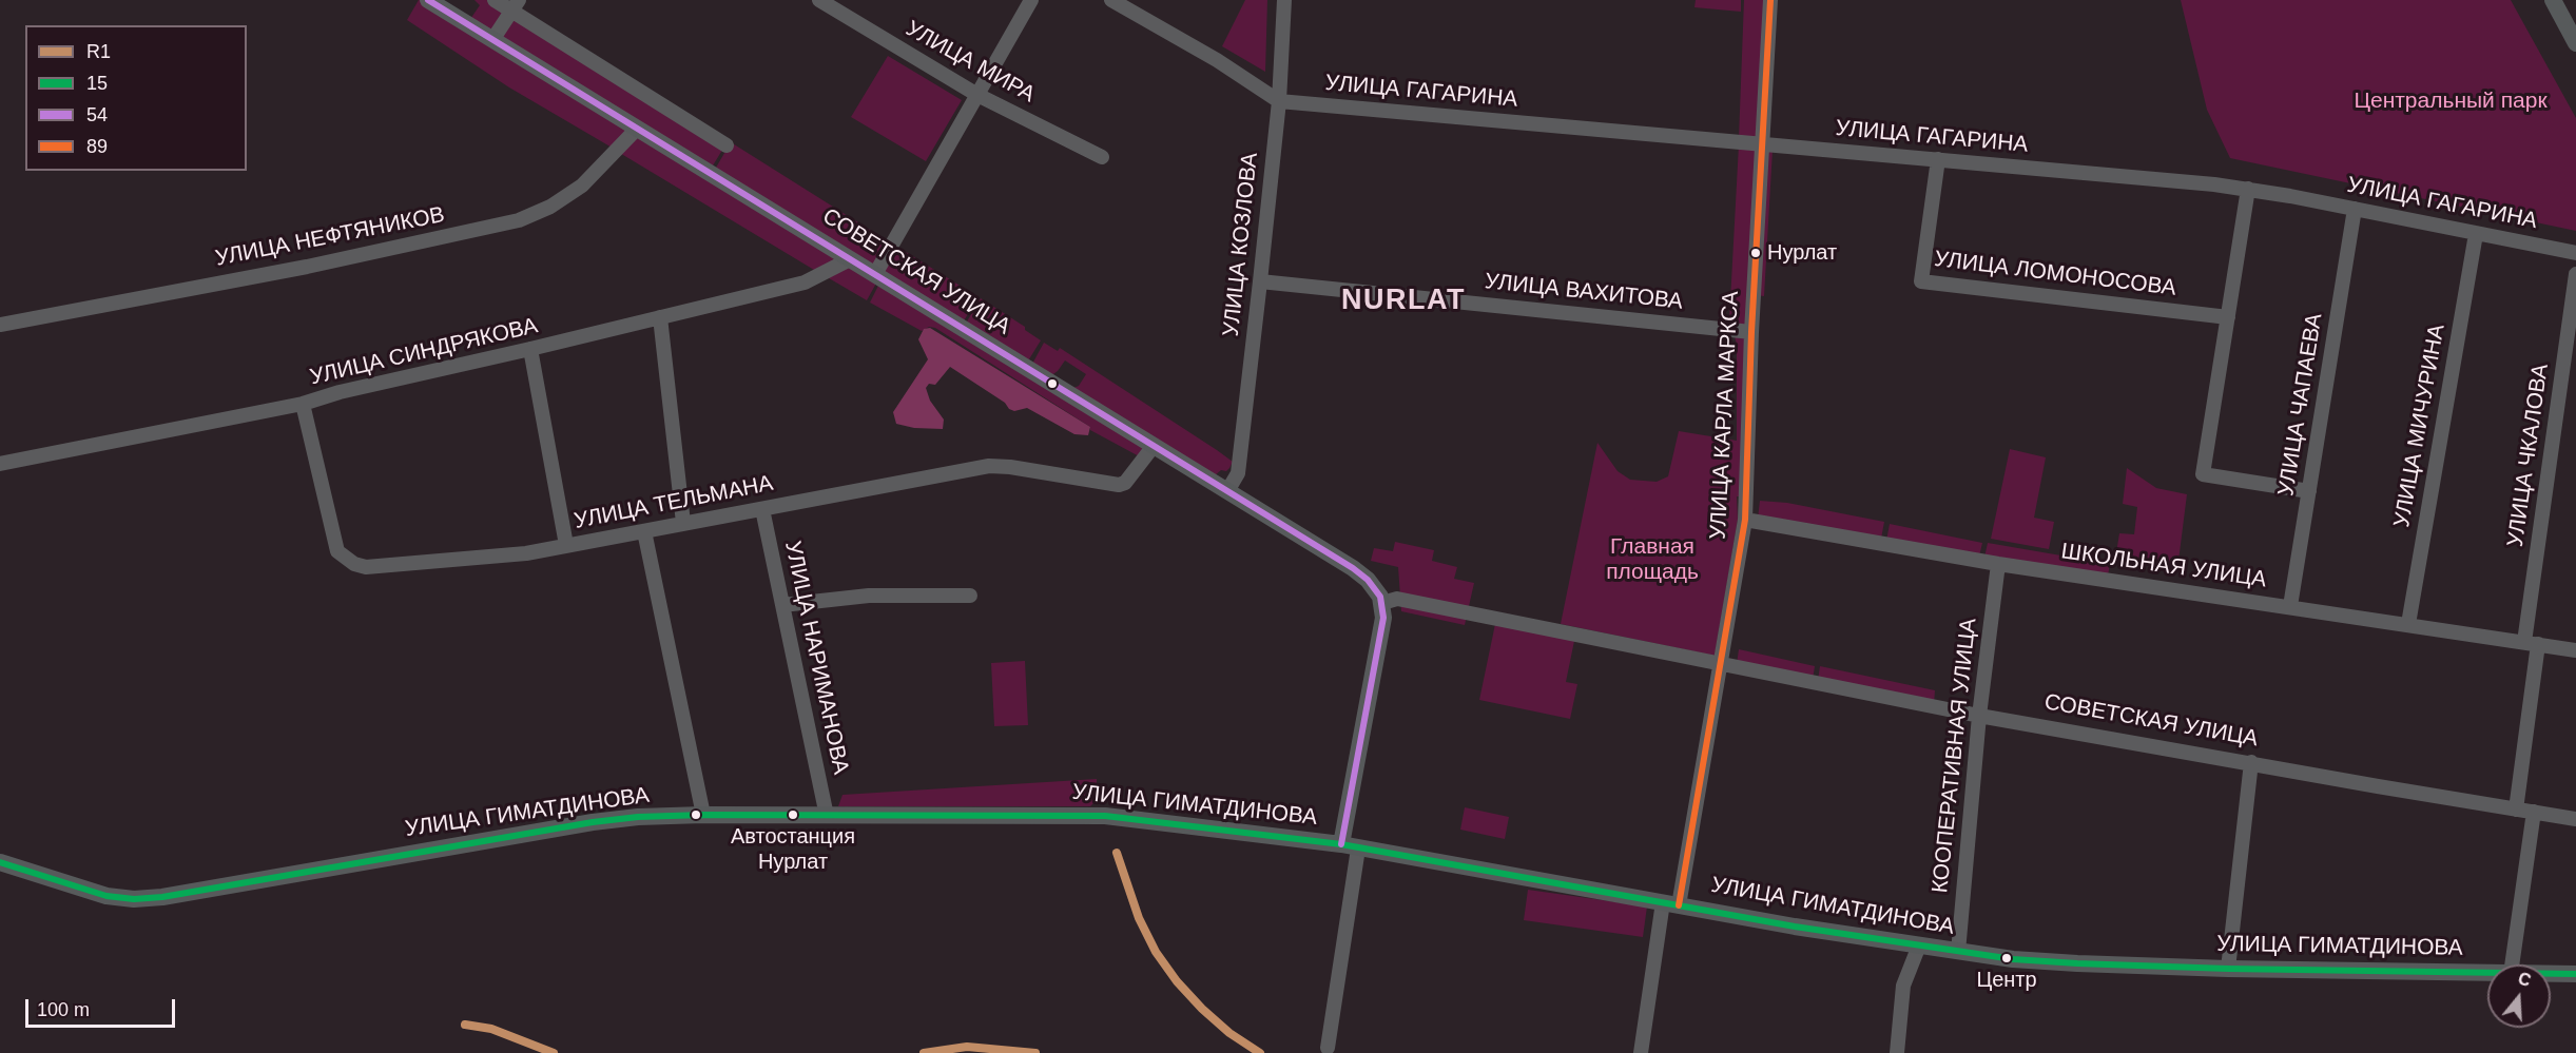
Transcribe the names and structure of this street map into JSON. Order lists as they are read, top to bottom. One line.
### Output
{"streets":{"main road":["СОВЕТСКАЯ УЛИЦА","УЛИЦА ГИМАТДИНОВА"],"street":["УЛИЦА МИРА","УЛИЦА ГАГАРИНА","УЛИЦА НЕФТЯНИКОВ","УЛИЦА КОЗЛОВА","УЛИЦА ЛОМОНОСОВА","УЛИЦА ВАХИТОВА","УЛИЦА СИНДРЯКОВА","УЛИЦА ЧАПАЕВА","УЛИЦА КАРЛА МАРКСА","УЛИЦА МИЧУРИНА","УЛИЦА ЧКАЛОВА","УЛИЦА ТЕЛЬМАНА","ШКОЛЬНАЯ УЛИЦА","УЛИЦА НАРИМАНОВА","КООПЕРАТИВНАЯ УЛИЦА"]},"crossings":[["УЛИЦА ГАГАРИНА","УЛИЦА КОЗЛОВА"],["УЛИЦА ГАГАРИНА","УЛИЦА ЛОМОНОСОВА"],["УЛИЦА ГАГАРИНА","УЛИЦА ЧАПАЕВА"],["УЛИЦА ГАГАРИНА","УЛИЦА КАРЛА МАРКСА"],["УЛИЦА ГАГАРИНА","УЛИЦА МИЧУРИНА"],["УЛИЦА НЕФТЯНИКОВ","СОВЕТСКАЯ УЛИЦА"],["УЛИЦА КОЗЛОВА","СОВЕТСКАЯ УЛИЦА"],["УЛИЦА КОЗЛОВА","УЛИЦА ВАХИТОВА"],["СОВЕТСКАЯ УЛИЦА","УЛИЦА СИНДРЯКОВА"],["СОВЕТСКАЯ УЛИЦА","УЛИЦА КАРЛА МАРКСА"],["СОВЕТСКАЯ УЛИЦА","УЛИЦА ЧКАЛОВА"],["СОВЕТСКАЯ УЛИЦА","УЛИЦА ТЕЛЬМАНА"],["СОВЕТСКАЯ УЛИЦА","КООПЕРАТИВНАЯ УЛИЦА"],["УЛИЦА ВАХИТОВА","УЛИЦА КАРЛА МАРКСА"],["УЛИЦА СИНДРЯКОВА","УЛИЦА ТЕЛЬМАНА"],["УЛИЦА ЧАПАЕВА","ШКОЛЬНАЯ УЛИЦА"],["УЛИЦА КАРЛА МАРКСА","ШКОЛЬНАЯ УЛИЦА"],["УЛИЦА КАРЛА МАРКСА","УЛИЦА ГИМАТДИНОВА"],["УЛИЦА МИЧУРИНА","ШКОЛЬНАЯ УЛИЦА"],["УЛИЦА ЧКАЛОВА","ШКОЛЬНАЯ УЛИЦА"],["УЛИЦА ТЕЛЬМАНА","УЛИЦА НАРИМАНОВА"],["ШКОЛЬНАЯ УЛИЦА","КООПЕРАТИВНАЯ УЛИЦА"],["УЛИЦА НАРИМАНОВА","УЛИЦА ГИМАТДИНОВА"],["КООПЕРАТИВНАЯ УЛИЦА","УЛИЦА ГИМАТДИНОВА"]],"districts":["NURLAT"],"parks":["Центральный парк","Главная площадь"],"places":["Нурлат","Автостанция Нурлат","Центр"],"lines":["transit line 54","transit line 89","transit line 15","transit line R1"],"legend":["R1","15","54","89"],"scale_bar":"100 m","north":"top"}
